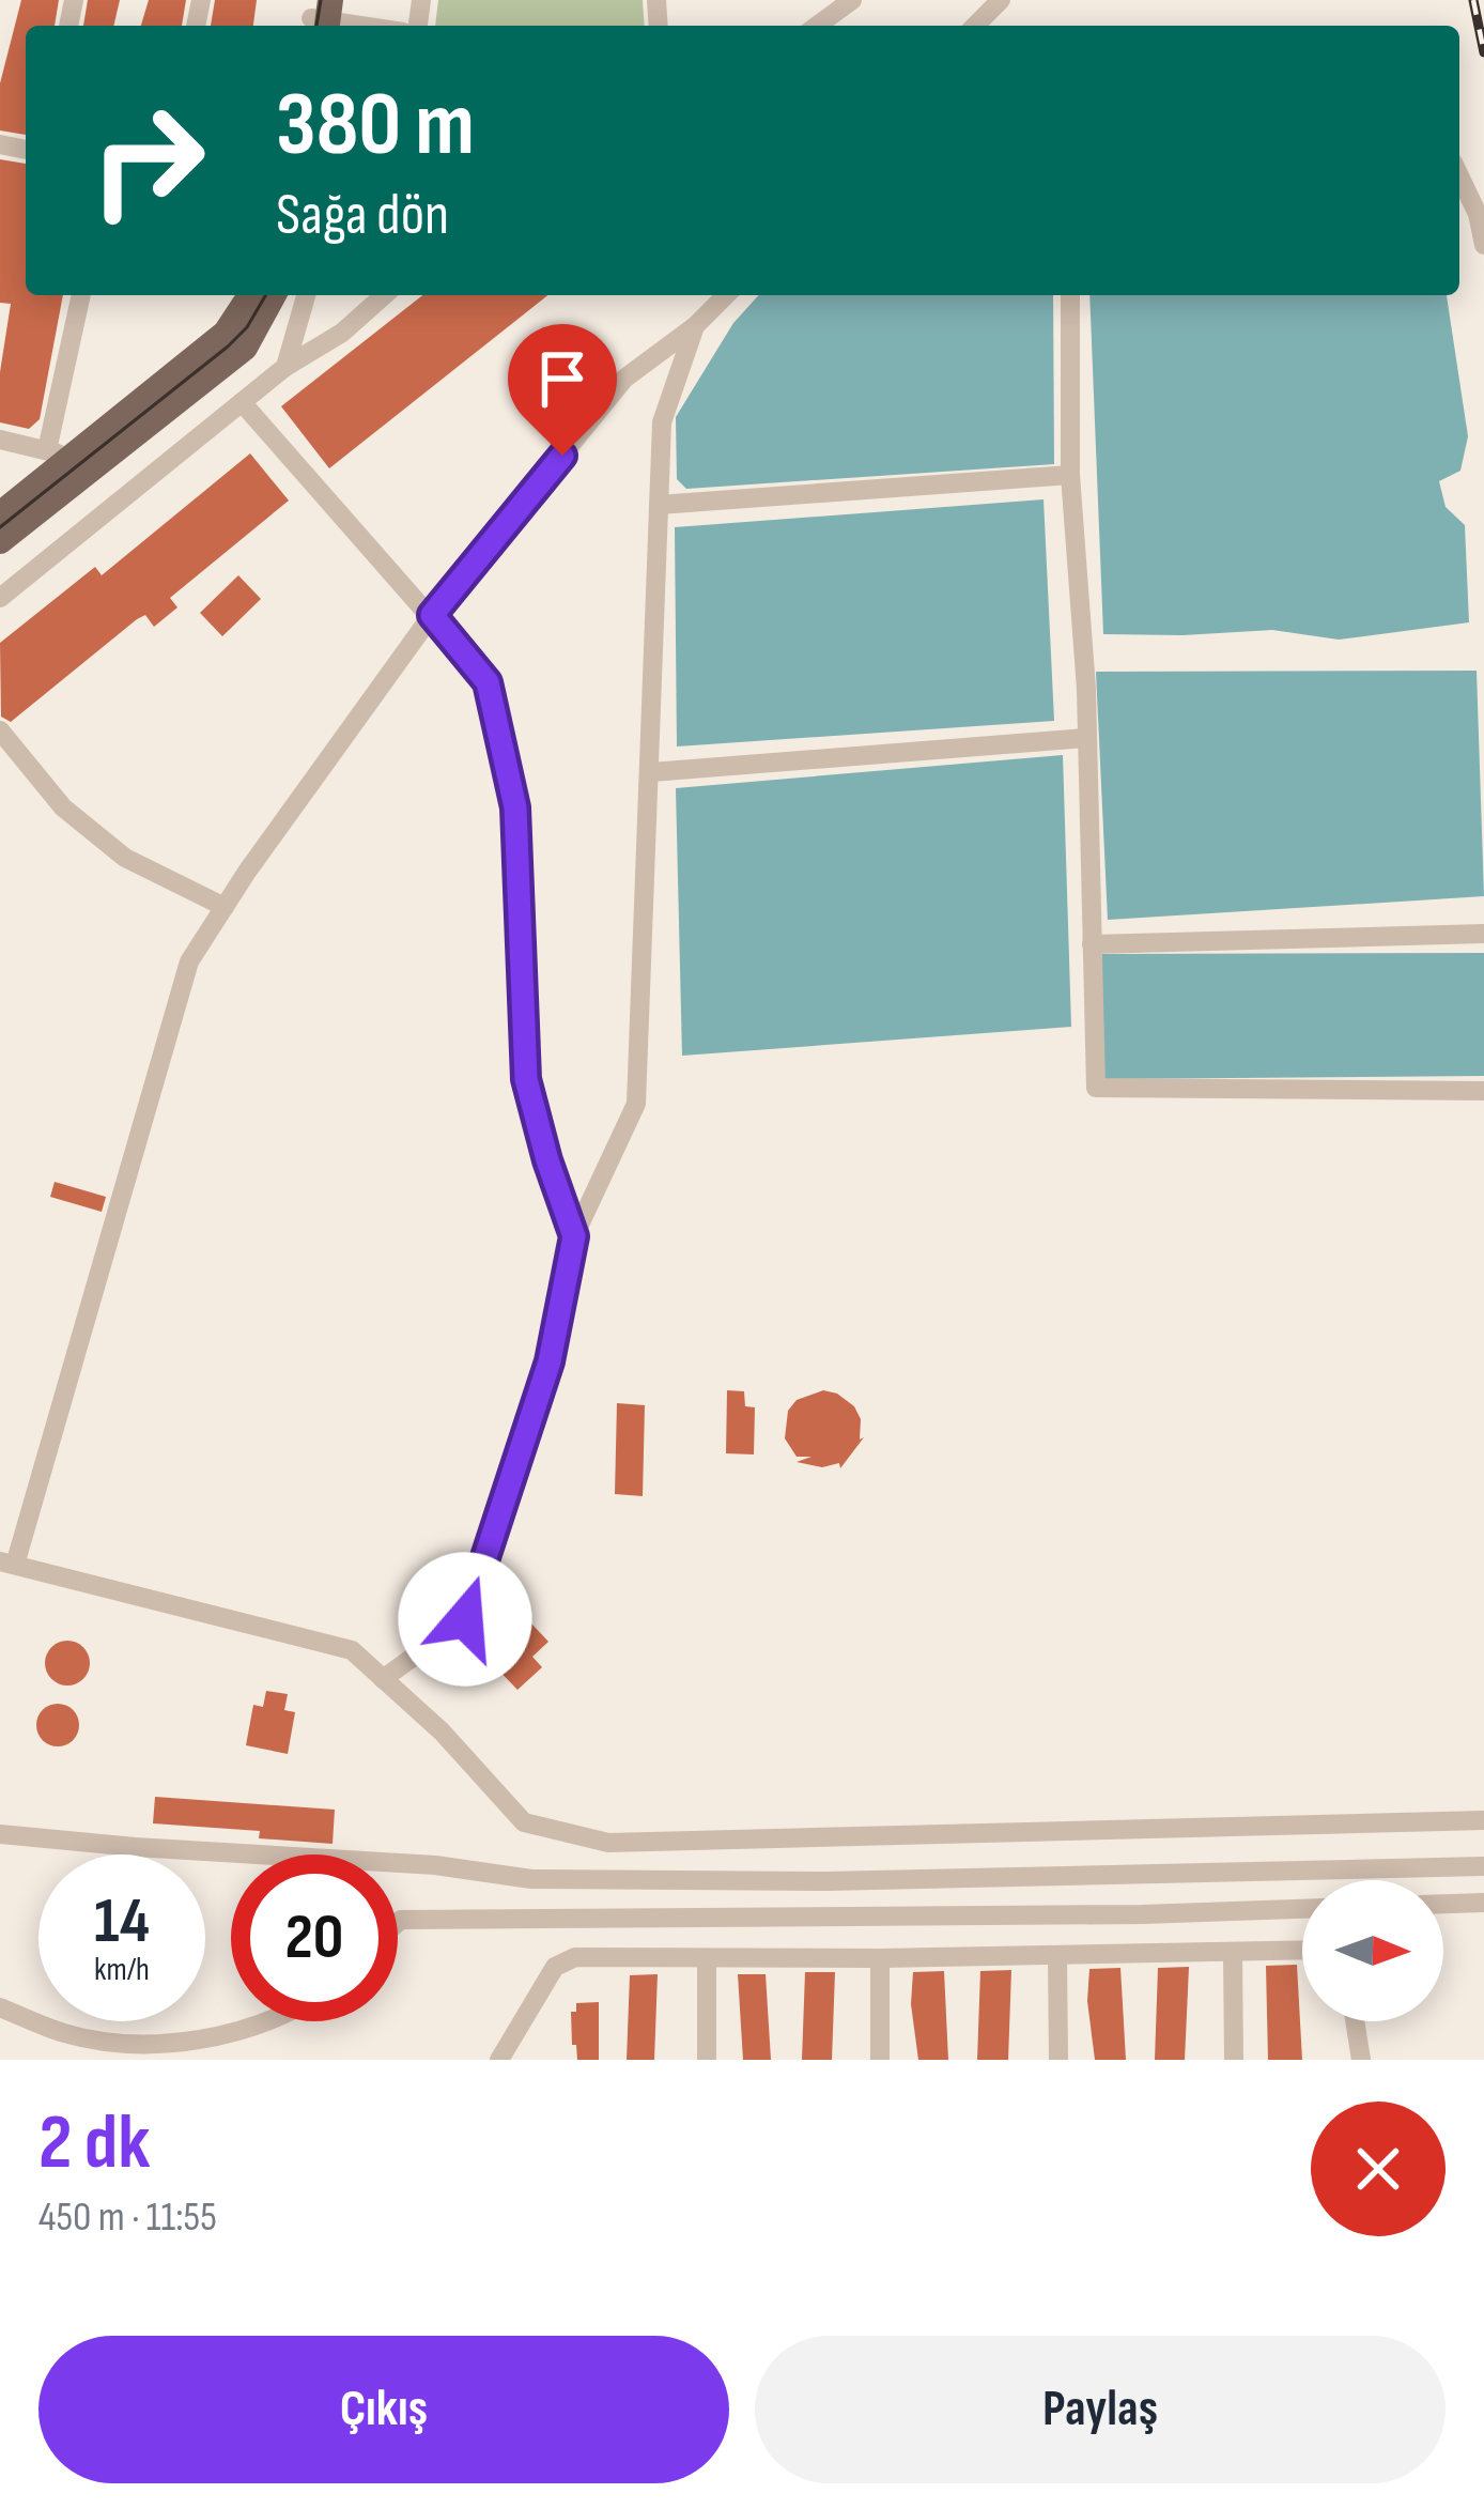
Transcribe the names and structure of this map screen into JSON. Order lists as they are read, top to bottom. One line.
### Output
{"north":"right","page":{"turn":["380 m","Sağa dön"],"speed":"14 km/h","limit":"20","heading":["2 dk","450 m · 11:55"],"buttons":["Çıkış","Paylaş"]}}
